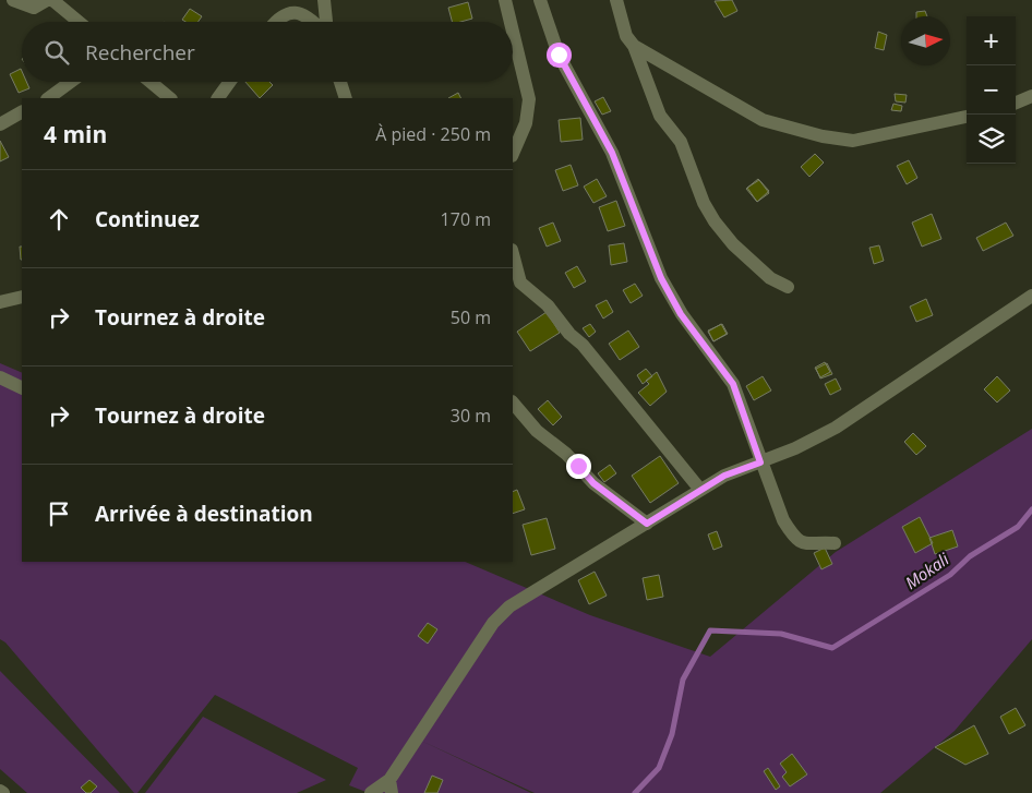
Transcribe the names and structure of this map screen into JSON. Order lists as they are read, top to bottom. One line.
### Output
{"water":["Mokali"],"north":"right","page":{"map_buttons":["+","−"],"search":"Rechercher","heading":["4 min","À pied · 250 m"],"list":[["Continuez","170 m"],["Tournez à droite","50 m"],["Tournez à droite","30 m"],"Arrivée à destination"]}}
